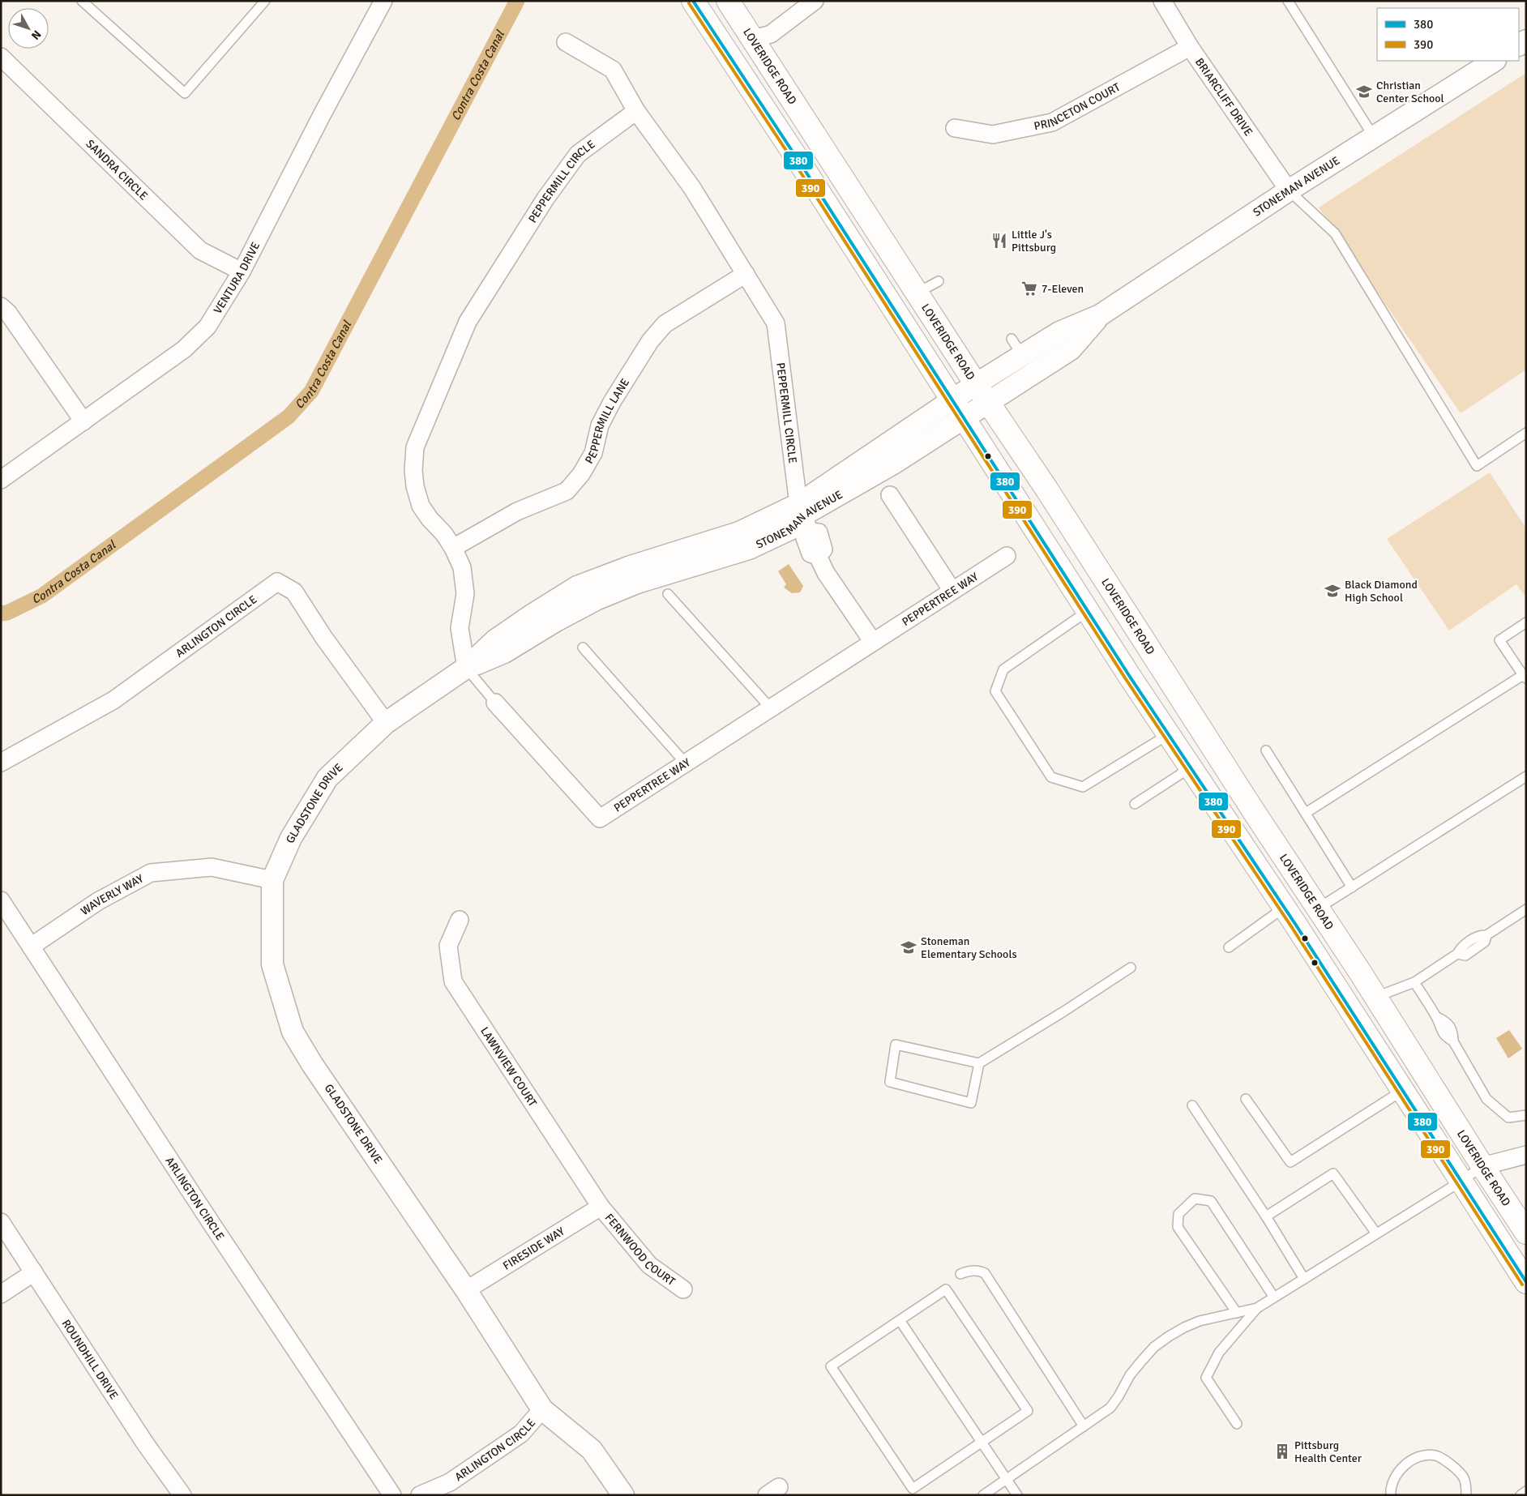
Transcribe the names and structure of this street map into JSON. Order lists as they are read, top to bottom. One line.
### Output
{"streets":{"main road":["LOVERIDGE ROAD"],"street":["BRIARCLIFF DRIVE","PRINCETON COURT","SANDRA CIRCLE","PEPPERMILL CIRCLE","STONEMAN AVENUE","VENTURA DRIVE","PEPPERMILL LANE","PEPPERTREE WAY","ARLINGTON CIRCLE","GLADSTONE DRIVE","WAVERLY WAY","LAWNVIEW COURT","FIRESIDE WAY","FERNWOOD COURT","ROUNDHILL DRIVE"]},"crossings":[["LOVERIDGE ROAD","STONEMAN AVENUE"],["BRIARCLIFF DRIVE","PRINCETON COURT"],["BRIARCLIFF DRIVE","STONEMAN AVENUE"],["SANDRA CIRCLE","VENTURA DRIVE"],["PEPPERMILL CIRCLE","STONEMAN AVENUE"],["PEPPERMILL CIRCLE","PEPPERMILL LANE"],["PEPPERMILL CIRCLE","PEPPERTREE WAY"],["STONEMAN AVENUE","PEPPERTREE WAY"],["STONEMAN AVENUE","ARLINGTON CIRCLE"],["STONEMAN AVENUE","GLADSTONE DRIVE"],["ARLINGTON CIRCLE","GLADSTONE DRIVE"],["ARLINGTON CIRCLE","WAVERLY WAY"],["GLADSTONE DRIVE","WAVERLY WAY"],["GLADSTONE DRIVE","FIRESIDE WAY"],["LAWNVIEW COURT","FIRESIDE WAY"],["LAWNVIEW COURT","FERNWOOD COURT"],["FIRESIDE WAY","FERNWOOD COURT"]],"water":["Contra Costa Canal"],"places":{"school or university":["Christian Center School","Black Diamond High School","Stoneman Elementary Schools"],"restaurant":["Little J's Pittsburg"],"supermarket":["7-Eleven"],"building":["Pittsburg Health Center"]},"lines":["transit line 380","transit line 390"],"legend":["380","390"],"north":"bottom right"}
